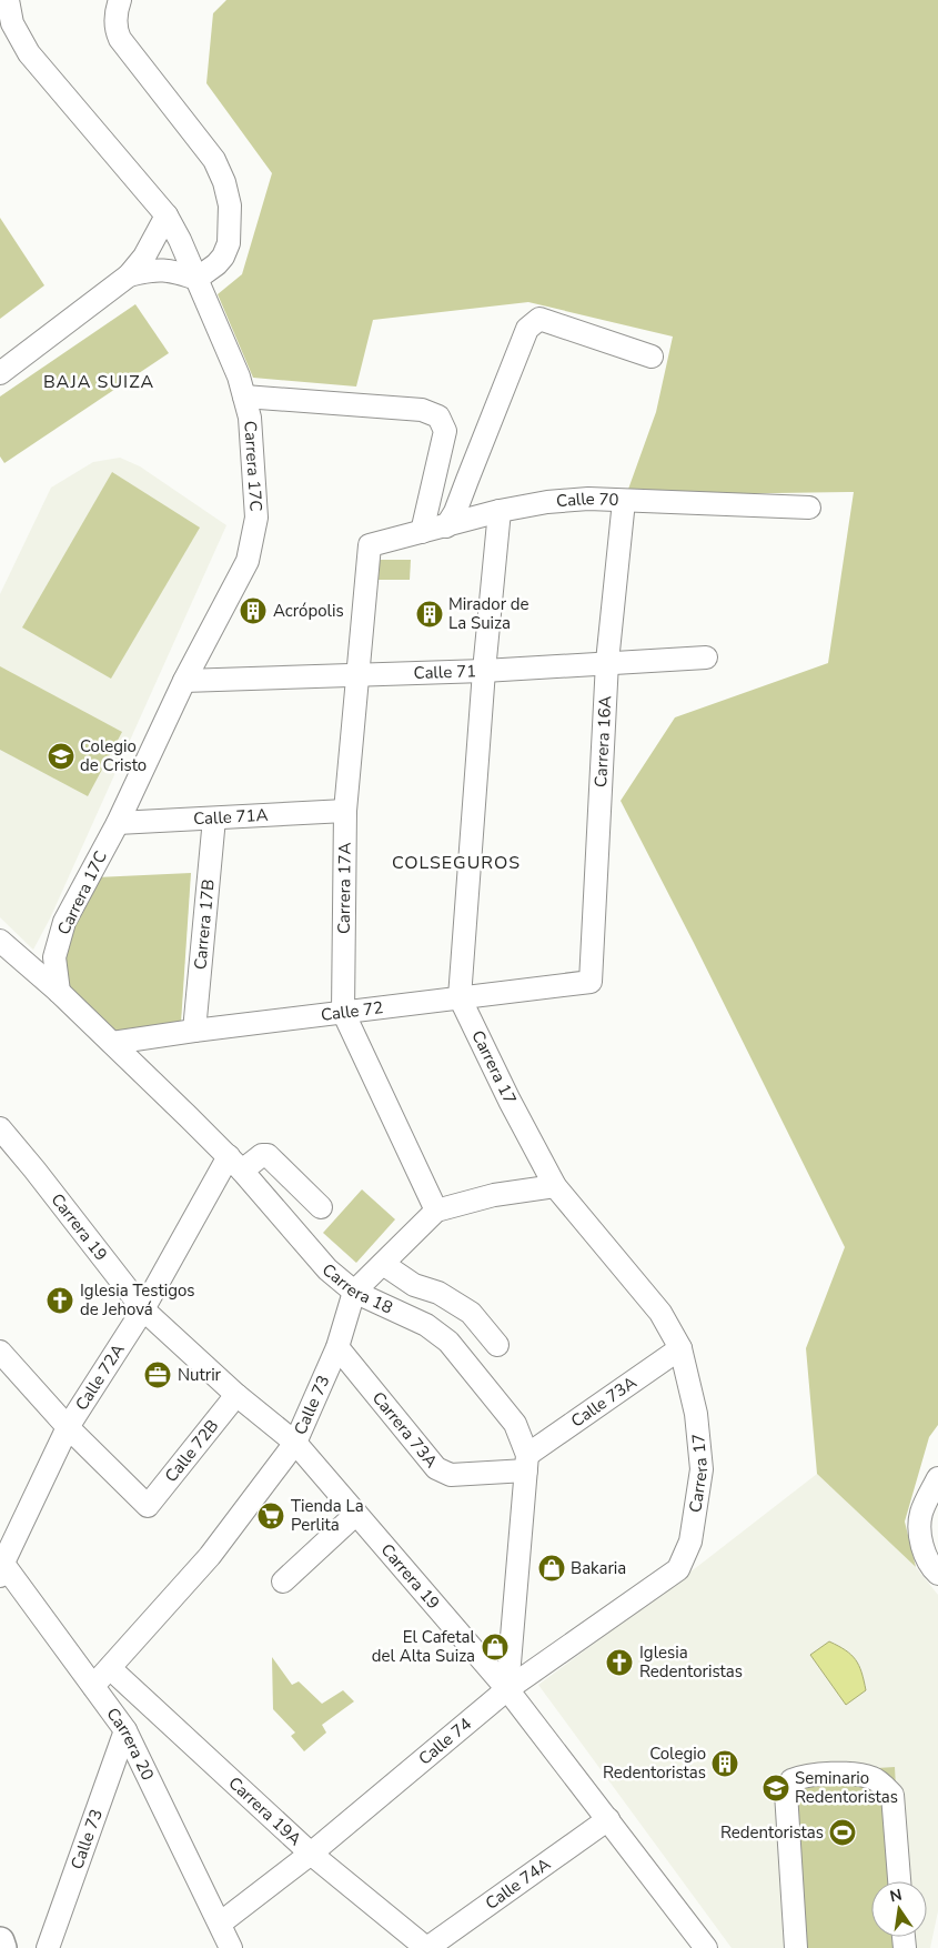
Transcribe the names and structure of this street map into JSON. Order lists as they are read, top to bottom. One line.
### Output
{"streets":{"street":["Carrera 17C","Calle 70","Calle 71","Carrera 16A","Calle 71A","Carrera 17A","Carrera 17B","Calle 72","Carrera 17","Carrera 19","Carrera 18","Calle 72A","Calle 73A","Calle 73","Carrera 73A","Calle 72B","Calle 74","Carrera 20","Carrera 19A","Calle 74A"]},"crossings":[["Carrera 17C","Calle 71"],["Carrera 17C","Calle 71A"],["Carrera 17C","Carrera 18"],["Calle 70","Carrera 16A"],["Calle 70","Carrera 17A"],["Calle 71","Carrera 16A"],["Calle 71","Carrera 17A"],["Carrera 16A","Calle 72"],["Calle 71A","Carrera 17A"],["Calle 71A","Carrera 17B"],["Carrera 17A","Calle 72"],["Carrera 17A","Calle 73"],["Carrera 17B","Calle 72"],["Calle 72","Carrera 17"],["Calle 72","Carrera 18"],["Carrera 17","Calle 73A"],["Carrera 17","Calle 73"],["Carrera 17","Calle 74"],["Carrera 19","Carrera 18"],["Carrera 19","Calle 72A"],["Carrera 19","Calle 73"],["Carrera 19","Calle 72B"],["Carrera 19","Calle 74"],["Carrera 19","Calle 74A"],["Carrera 18","Calle 72A"],["Carrera 18","Calle 73A"],["Carrera 18","Calle 73"],["Carrera 18","Carrera 73A"],["Carrera 18","Calle 74"],["Calle 72A","Calle 72B"],["Calle 72A","Carrera 20"],["Calle 73A","Carrera 73A"],["Calle 73","Carrera 73A"],["Calle 73","Carrera 20"],["Calle 73","Carrera 19A"],["Calle 74","Carrera 20"],["Calle 74","Carrera 19A"],["Carrera 19A","Calle 74A"]],"districts":["BAJA SUIZA","COLSEGUROS"],"places":{"building":["Acrópolis","Mirador de La Suiza","Colegio Redentoristas"],"school or university":["Colegio de Cristo","Seminario Redentoristas"],"church":["Iglesia Testigos de Jehová","Iglesia Redentoristas"],"office":["Nutrir"],"supermarket":["Tienda La Perlita"],"shop":["Bakaria","El Cafetal del Alta Suiza"],"sports":["Redentoristas"]},"north":"top"}
